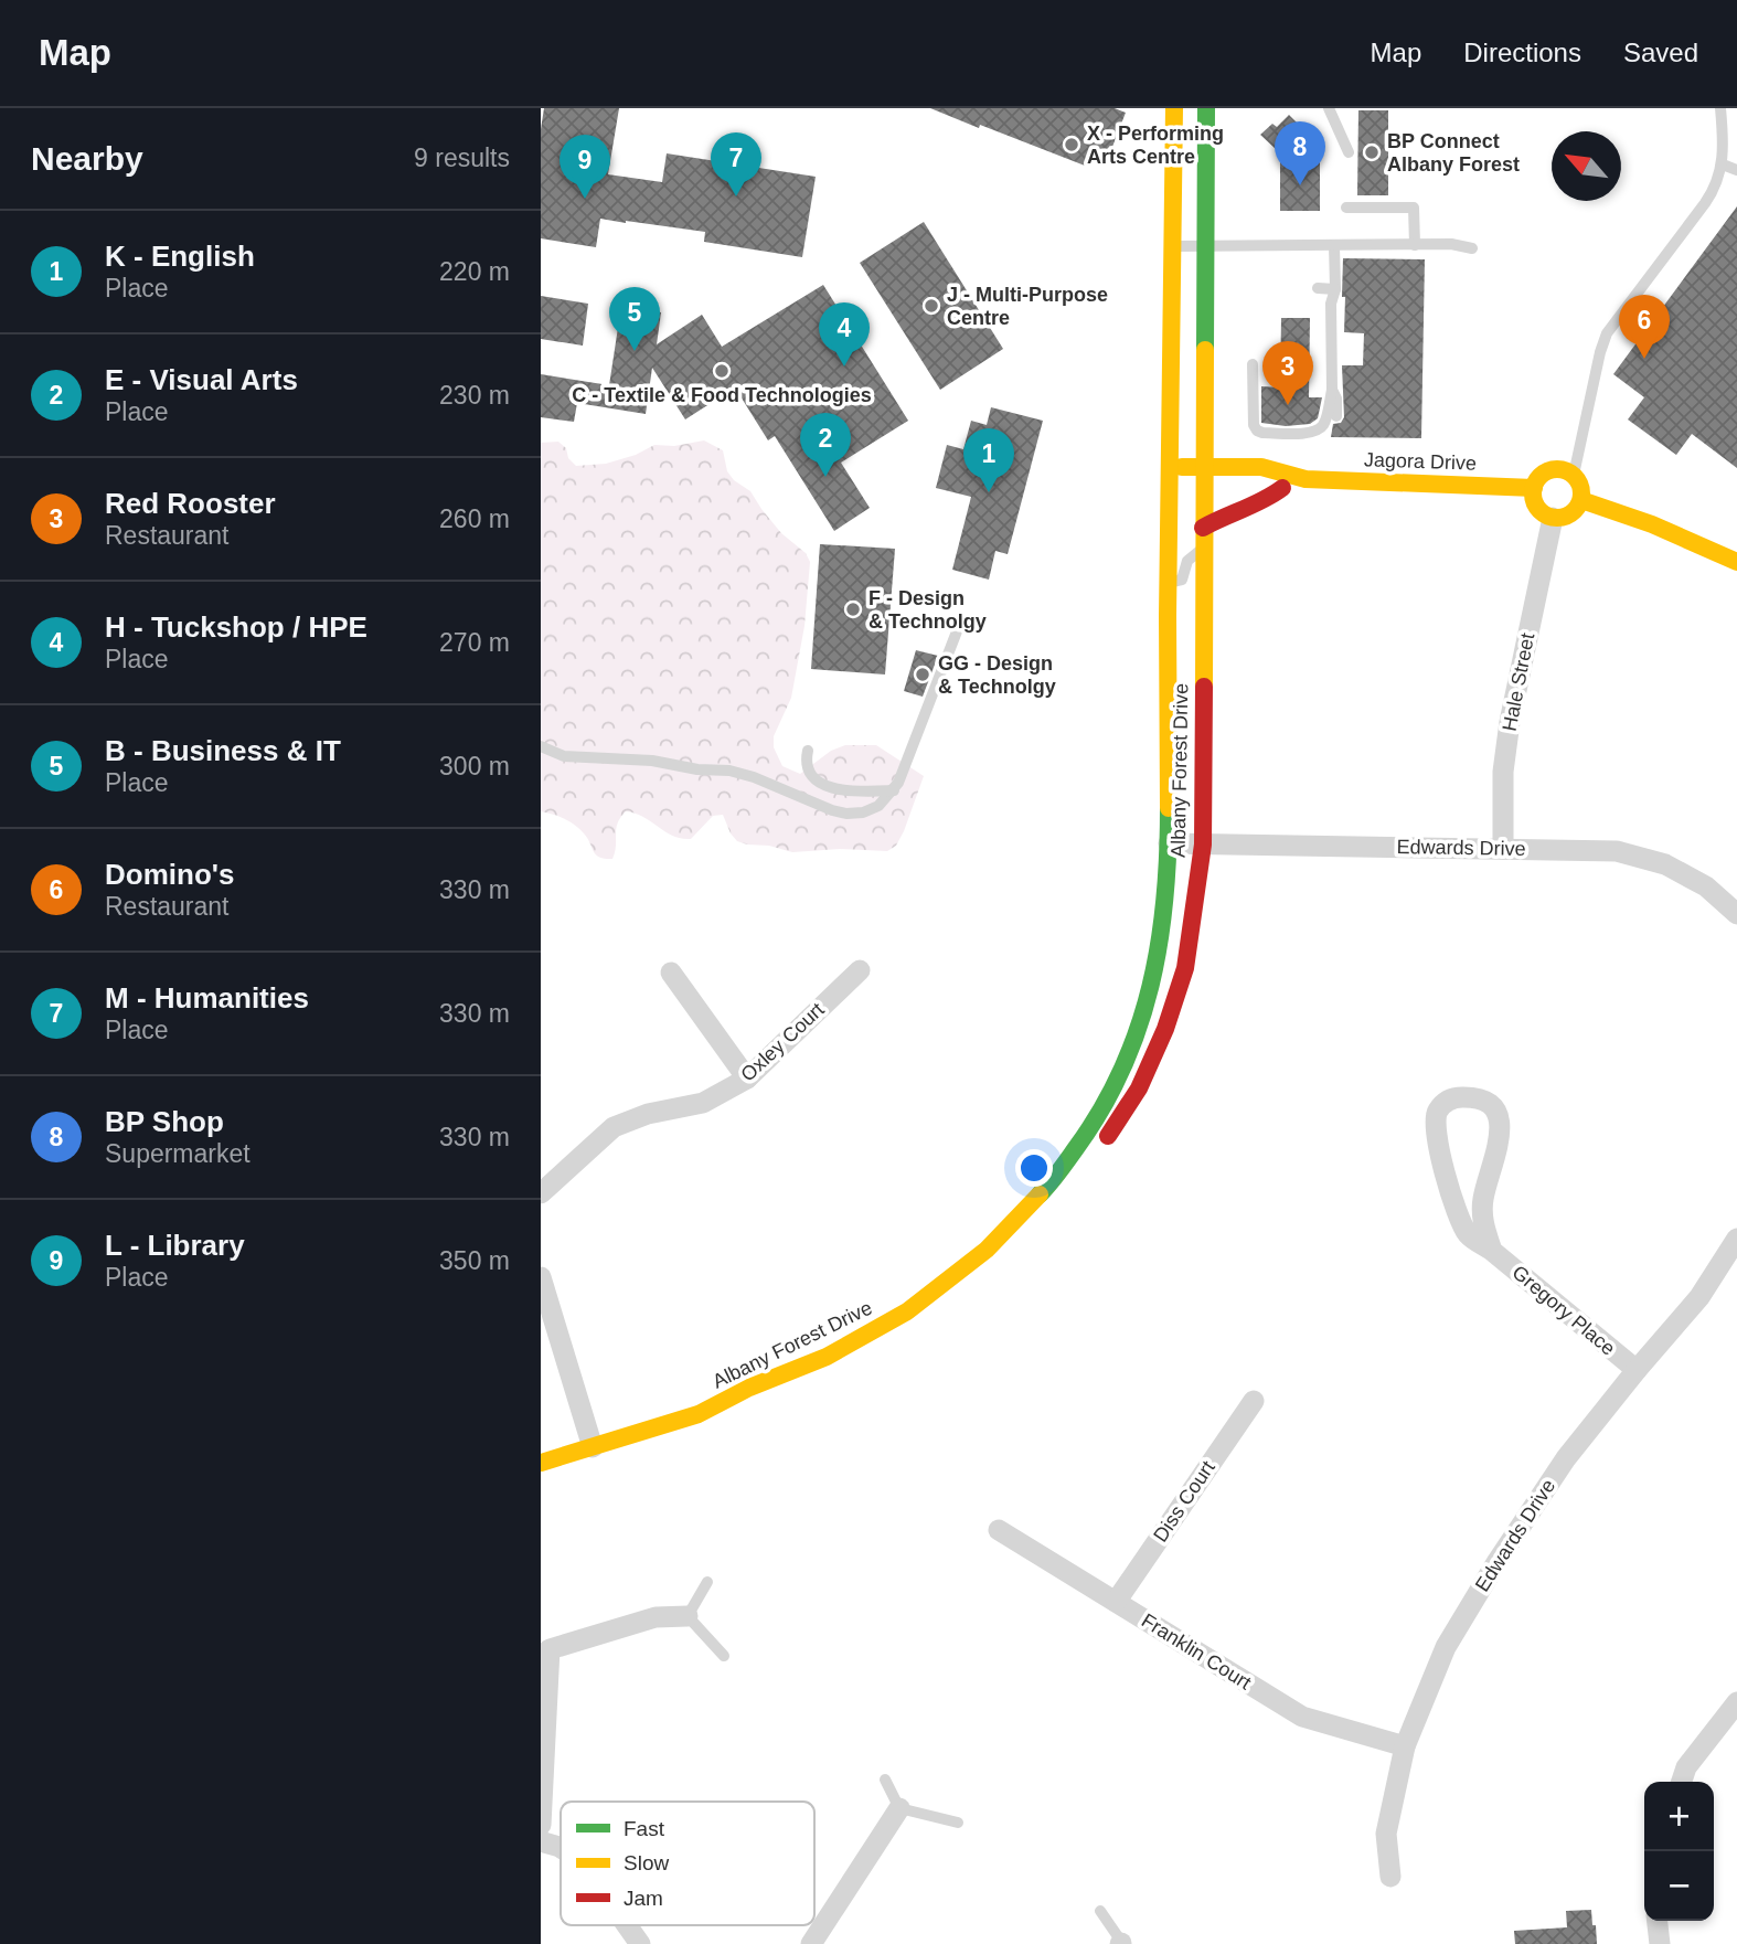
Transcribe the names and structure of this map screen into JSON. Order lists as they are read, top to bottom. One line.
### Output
{"streets":{"street":["Jagora Drive","Hale Street","Albany Forest Drive","Edwards Drive","Oxley Court","Gregory Place","Diss Court","Franklin Court"]},"crossings":[["Jagora Drive","Hale Street"],["Jagora Drive","Albany Forest Drive"],["Hale Street","Edwards Drive"],["Albany Forest Drive","Edwards Drive"],["Edwards Drive","Gregory Place"],["Edwards Drive","Franklin Court"],["Diss Court","Franklin Court"]],"places":["X - Performing Arts Centre","BP Connect Albany Forest","J - Multi-Purpose Centre","C - Textile & Food Technologies","F - Design & Technolgy","GG - Design & Technolgy"],"legend":["Fast","Slow","Jam"],"north":"top left","page":{"header":"Map","nav":["Map","Directions","Saved"],"heading":["Nearby","9 results"],"pins":["8","7","9","5","6","4","3","2","1"],"list":[{"mark":"1","name":"K - English","note":"Place","value":"220 m"},{"mark":"2","name":"E - Visual Arts","note":"Place","value":"230 m"},{"mark":"3","name":"Red Rooster","note":"Restaurant","value":"260 m"},{"mark":"4","name":"H - Tuckshop / HPE","note":"Place","value":"270 m"},{"mark":"5","name":"B - Business & IT","note":"Place","value":"300 m"},{"mark":"6","name":"Domino's","note":"Restaurant","value":"330 m"},{"mark":"7","name":"M - Humanities","note":"Place","value":"330 m"},{"mark":"8","name":"BP Shop","note":"Supermarket","value":"330 m"},{"mark":"9","name":"L - Library","note":"Place","value":"350 m"}],"map_buttons":["+","−"]}}
